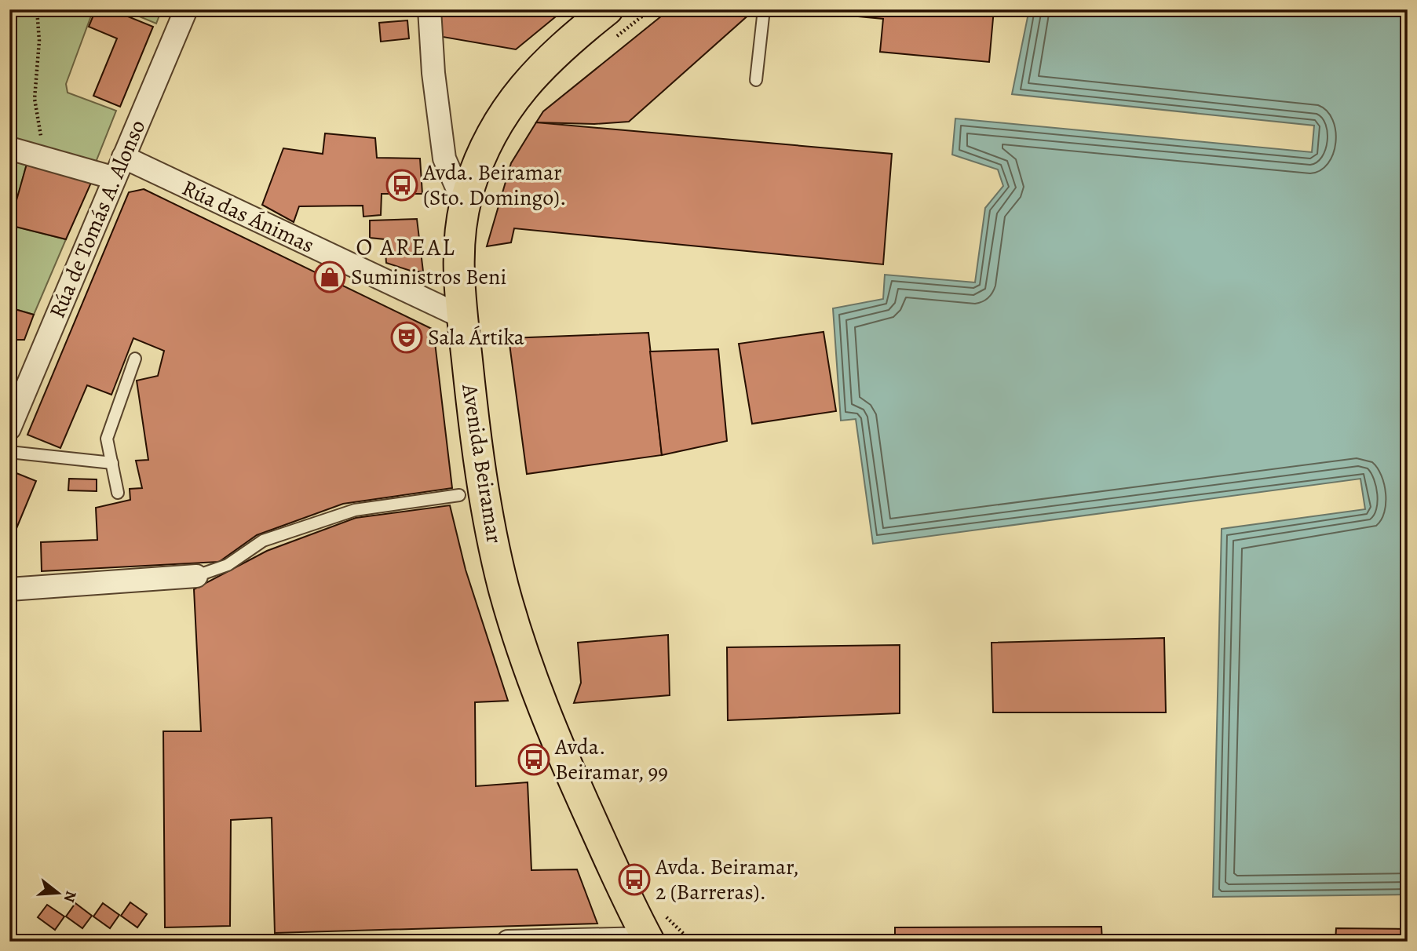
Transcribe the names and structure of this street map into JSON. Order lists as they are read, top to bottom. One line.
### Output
{"streets":{"main road":["Avenida Beiramar"],"street":["Rúa das Ánimas","Rúa de Tomás A. Alonso"]},"crossings":[["Rúa das Ánimas","Rúa de Tomás A. Alonso"],["Rúa das Ánimas","Avenida Beiramar"]],"districts":["O AREAL"],"places":{"bus stop":["Avda. Beiramar (Sto. Domingo).","Avda. Beiramar, 99","Avda. Beiramar, 2 (Barreras)."],"shop":["Suministros Beni"],"theatre":["Sala Ártika"]},"north":"right"}
